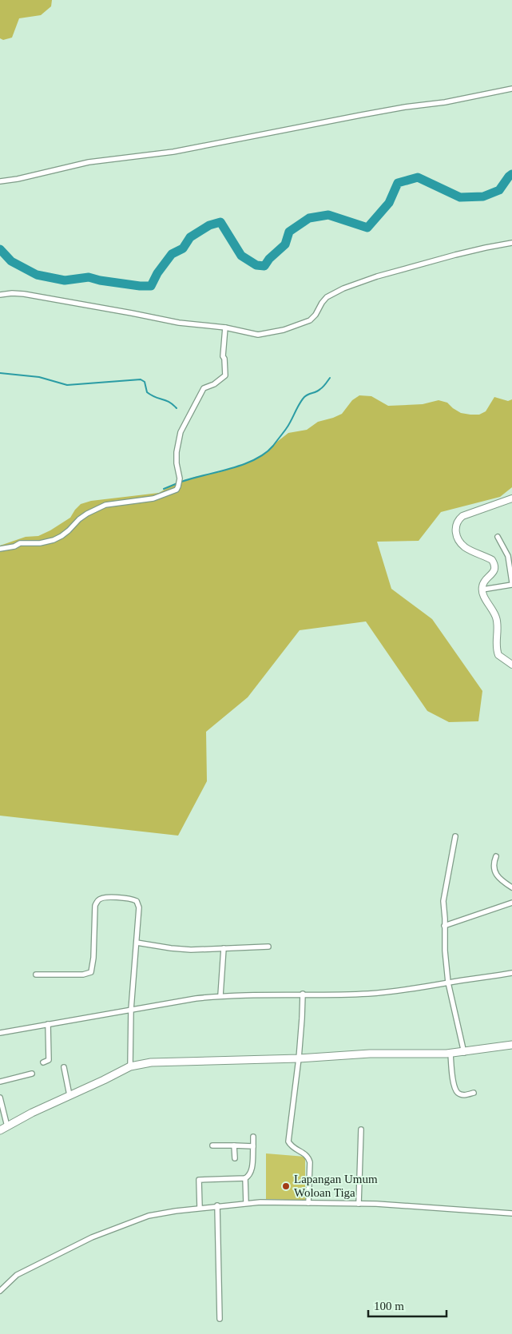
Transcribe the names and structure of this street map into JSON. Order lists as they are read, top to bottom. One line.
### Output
{"places":["Lapangan Umum Woloan Tiga"],"scale_bar":"100 m"}
